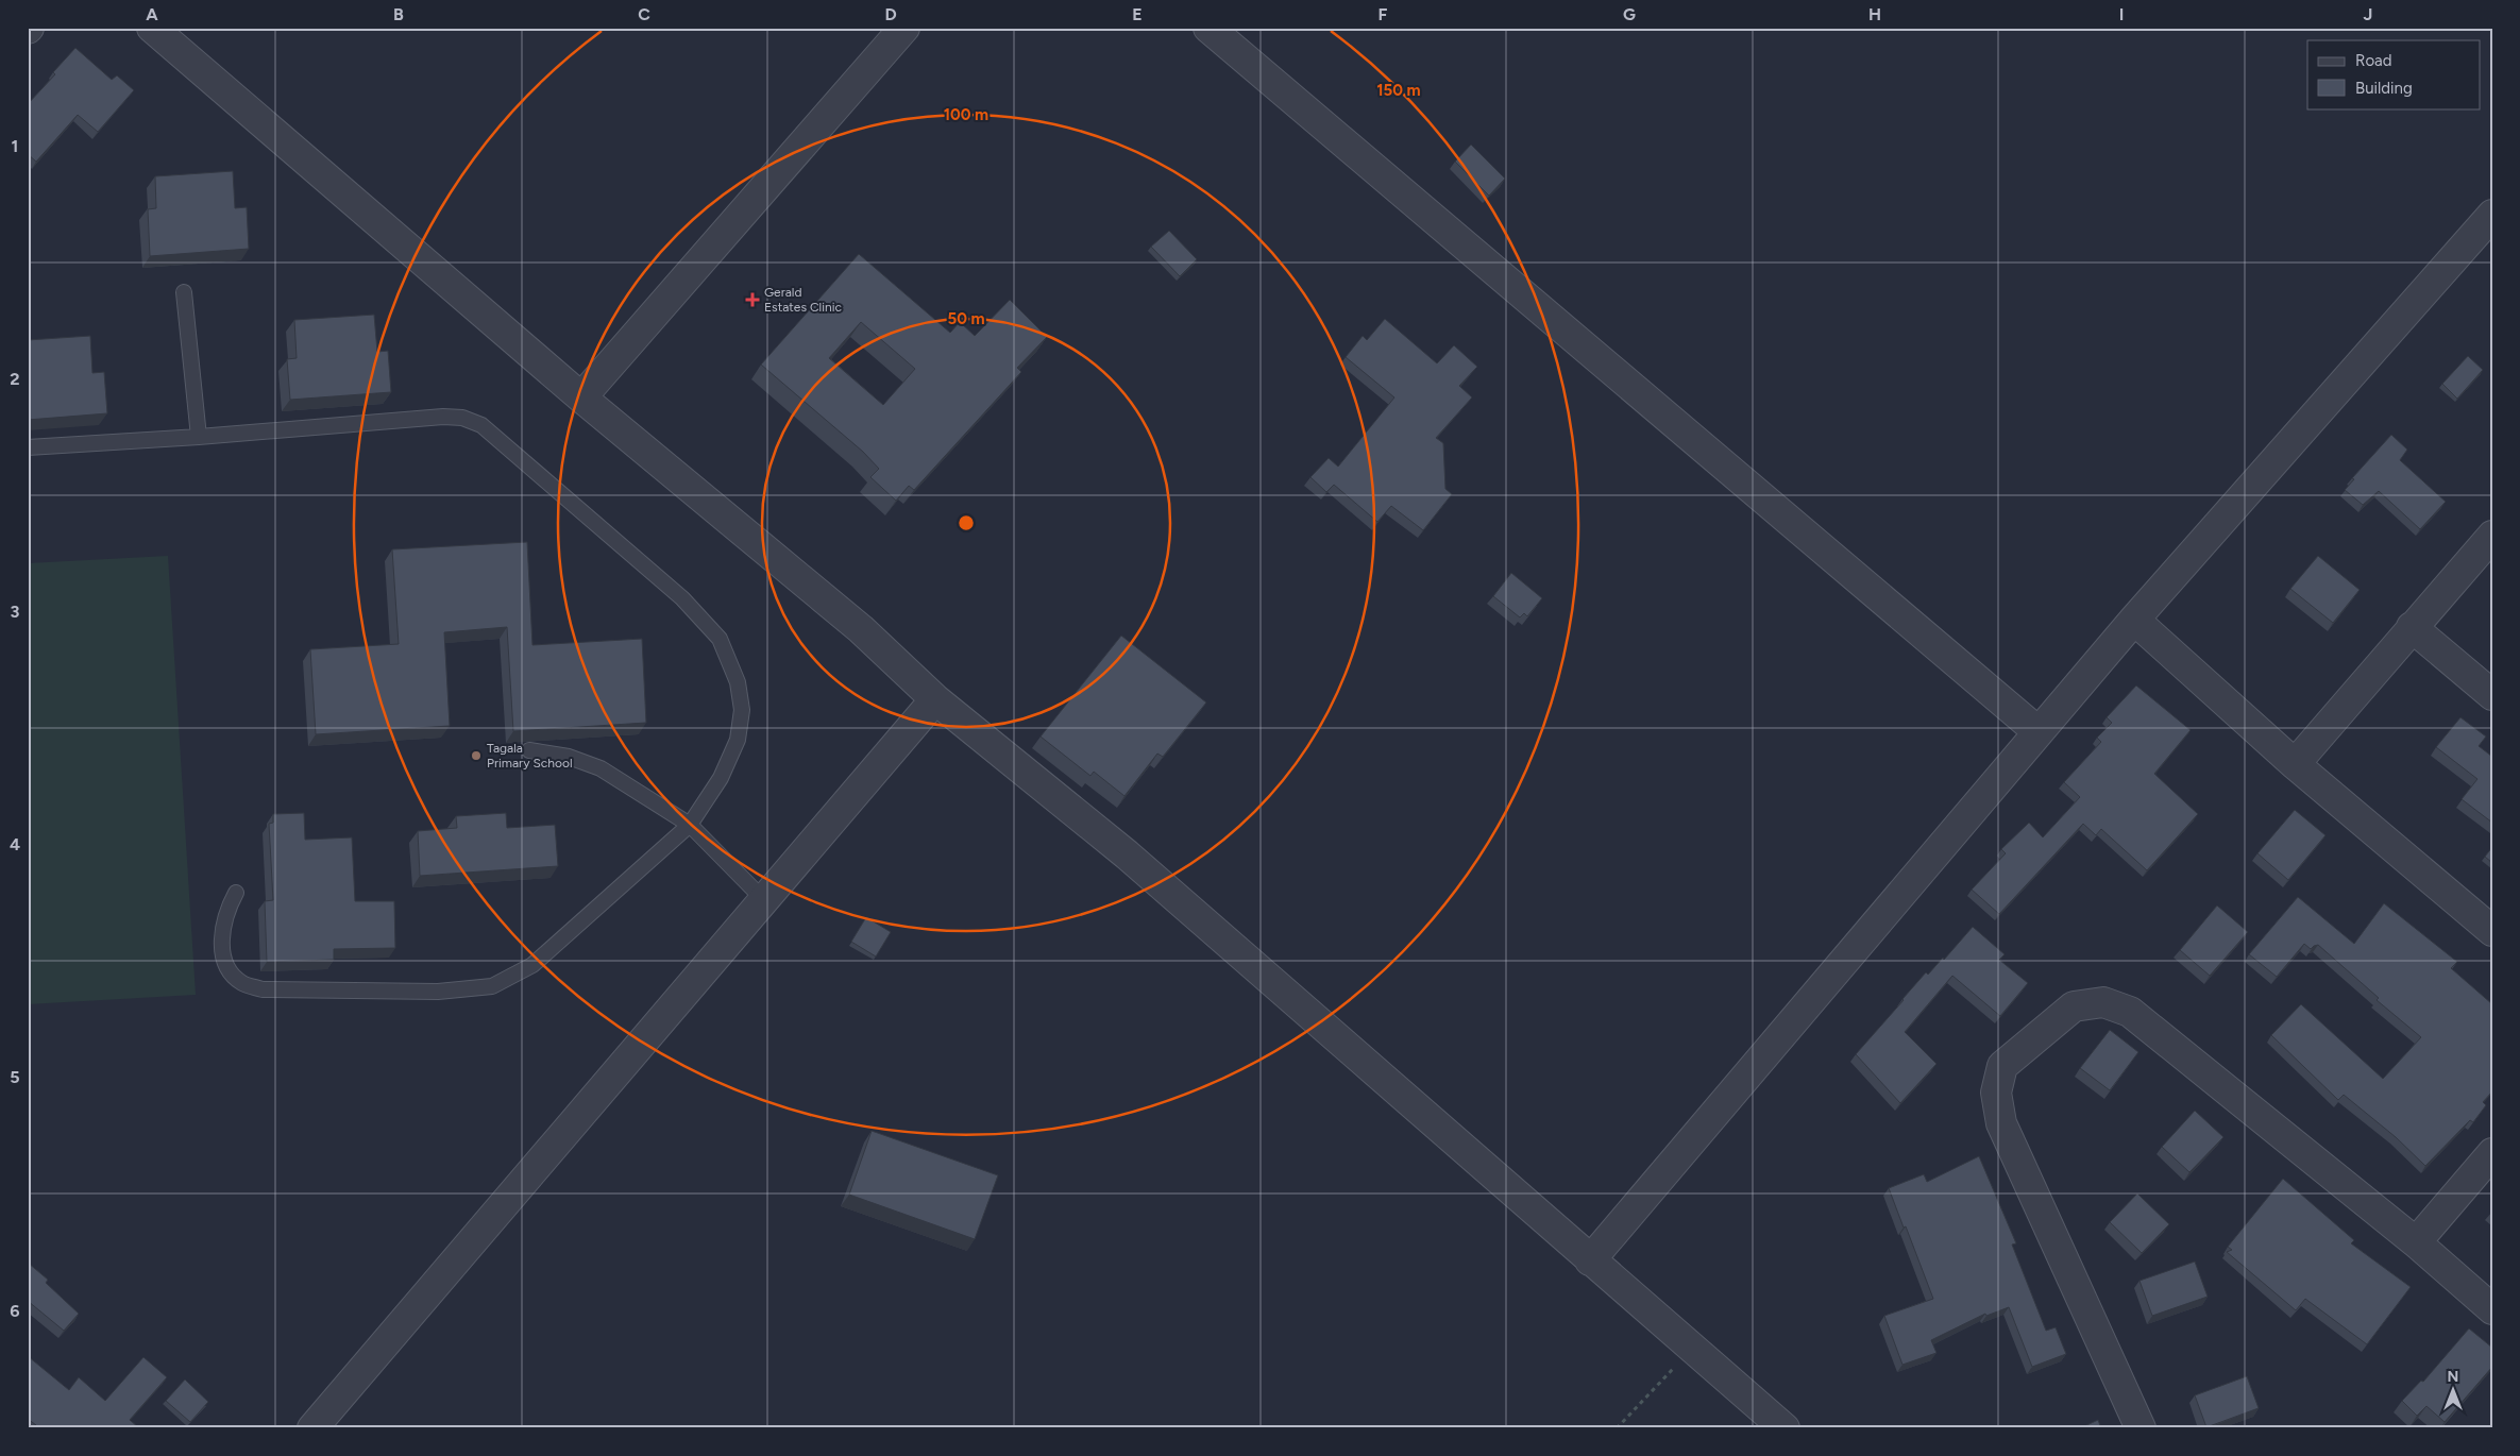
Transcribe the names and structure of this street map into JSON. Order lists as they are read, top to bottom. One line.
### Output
{"places":{"health":["Gerald Estates Clinic"],"other":["Tagala Primary School"]},"legend":["Road","Building"],"north":"top","grid":{"columns":["A","B","C","D","E","F","G","H","I","J"],"rows":["1","2","3","4","5","6"]},"rings":["150 m","100 m","50 m"]}
